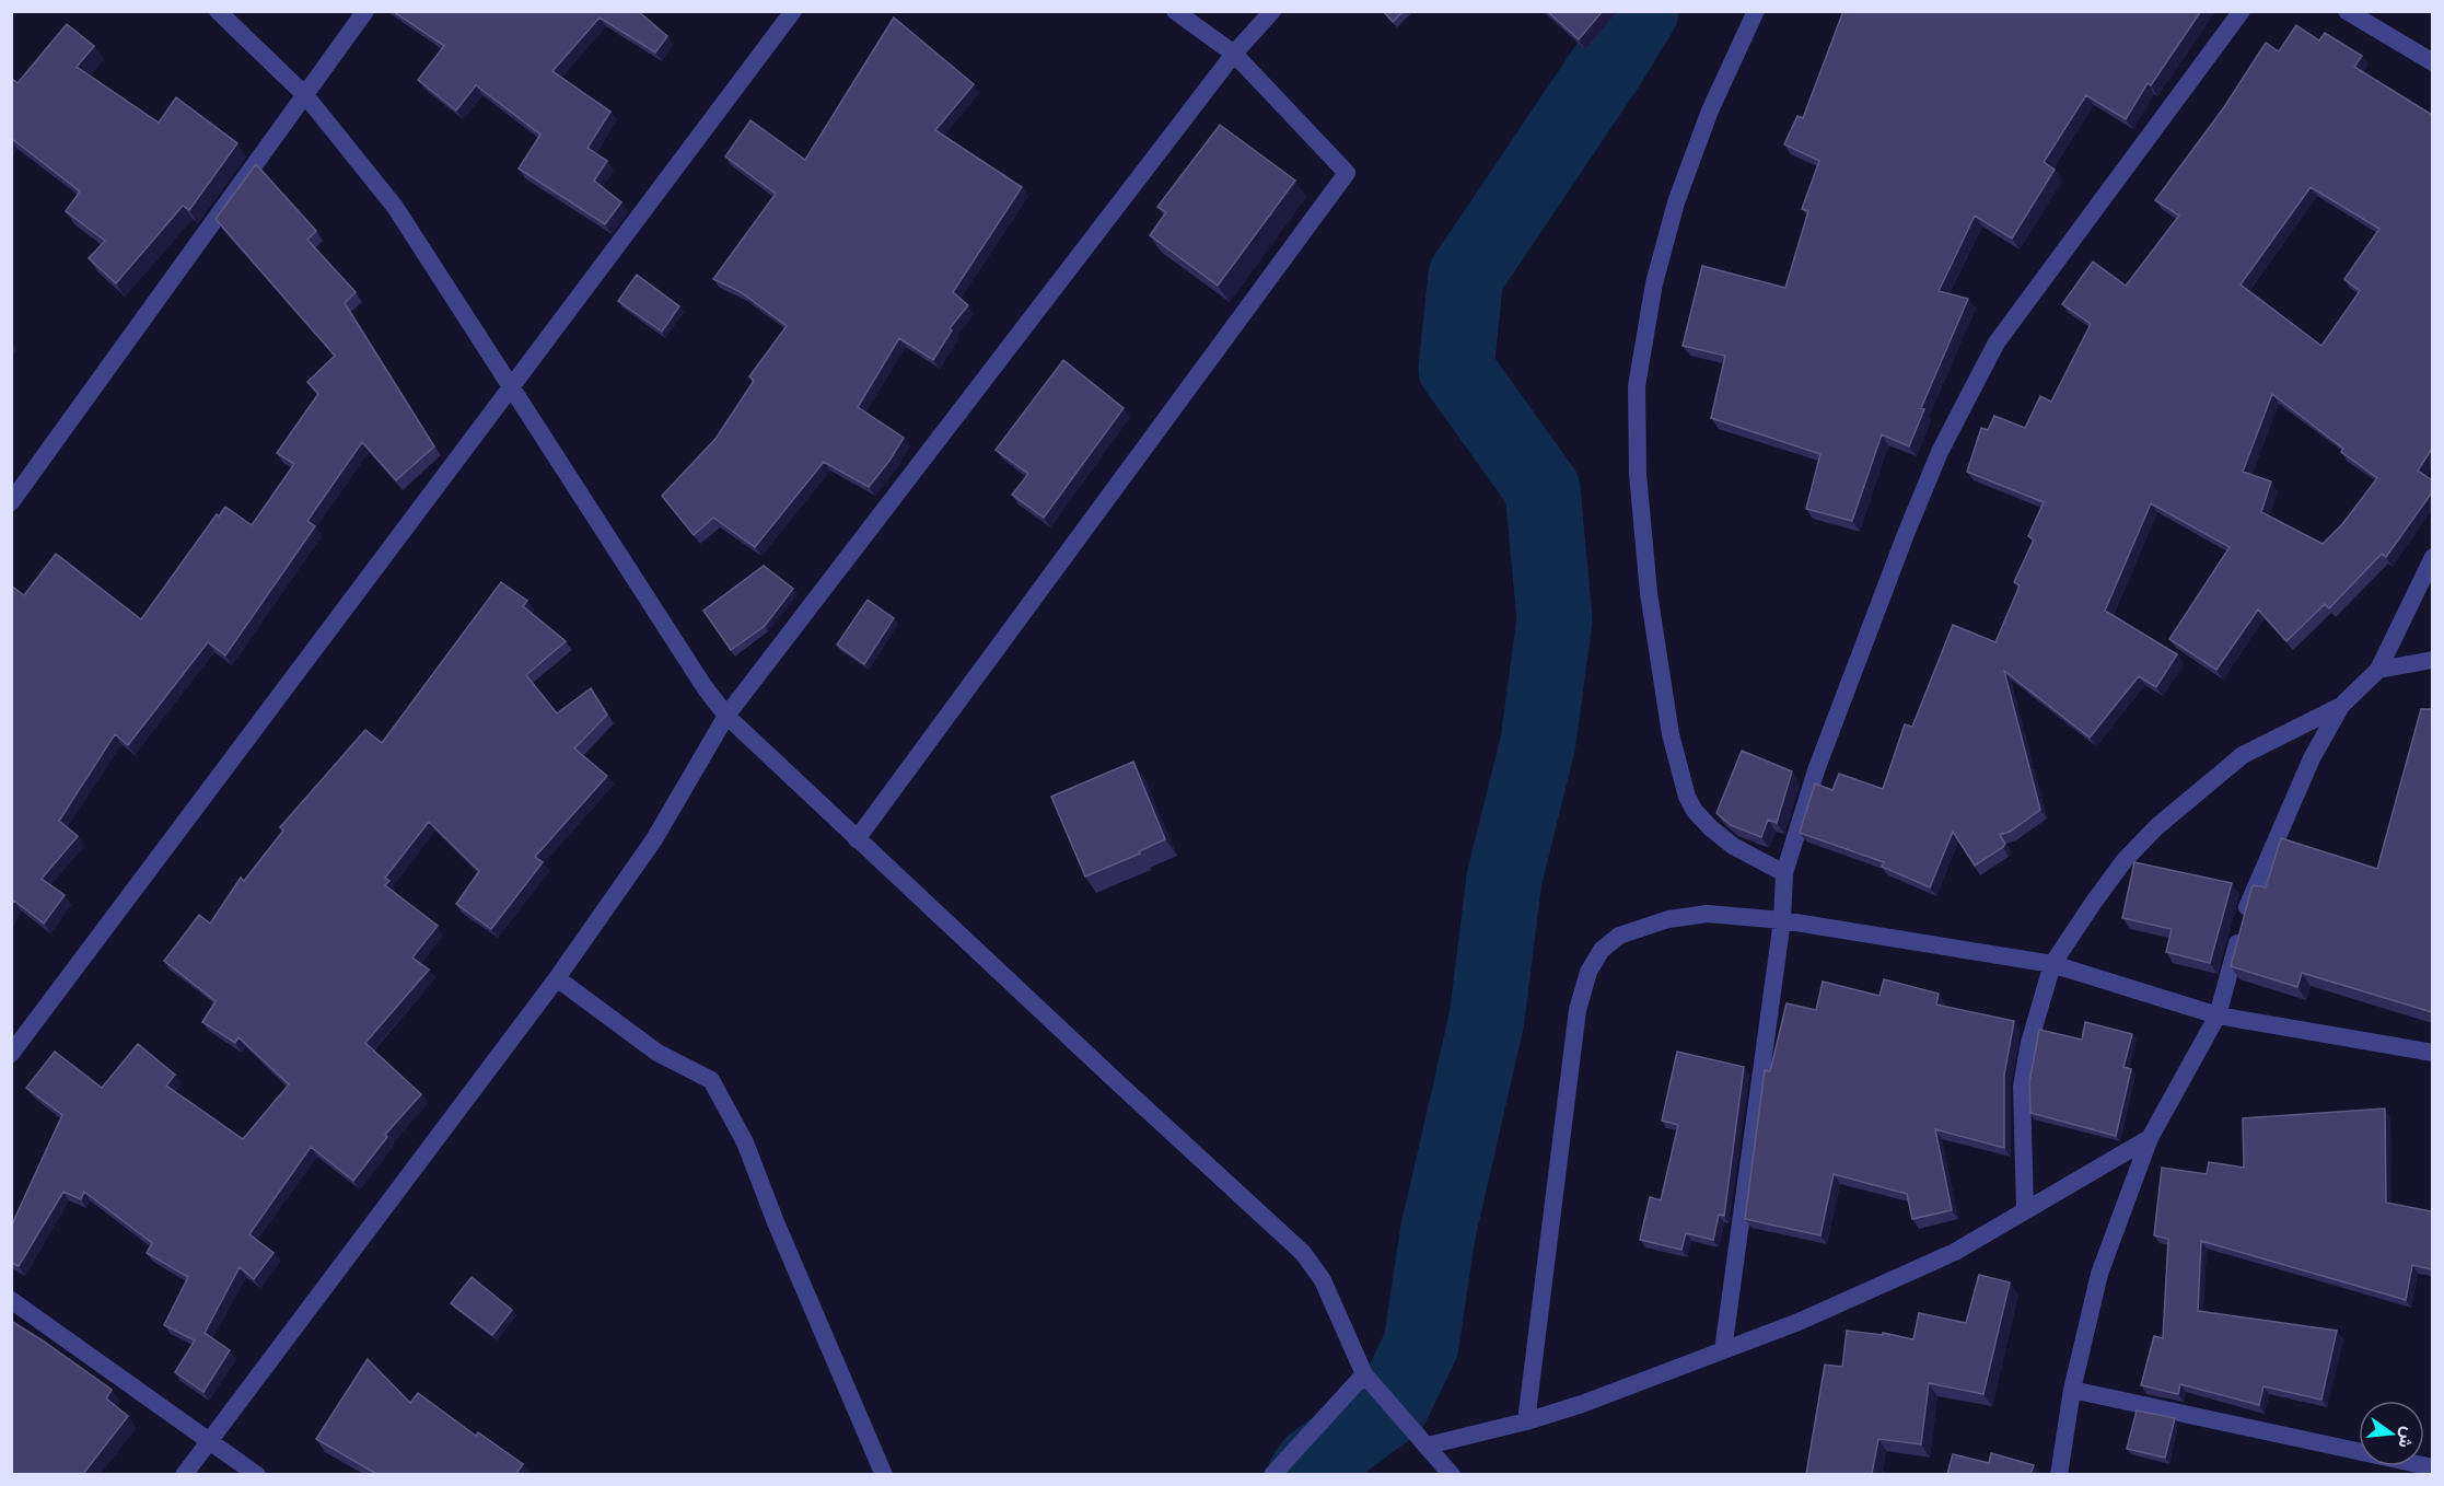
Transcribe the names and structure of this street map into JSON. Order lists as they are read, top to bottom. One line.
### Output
{"north":"right"}
